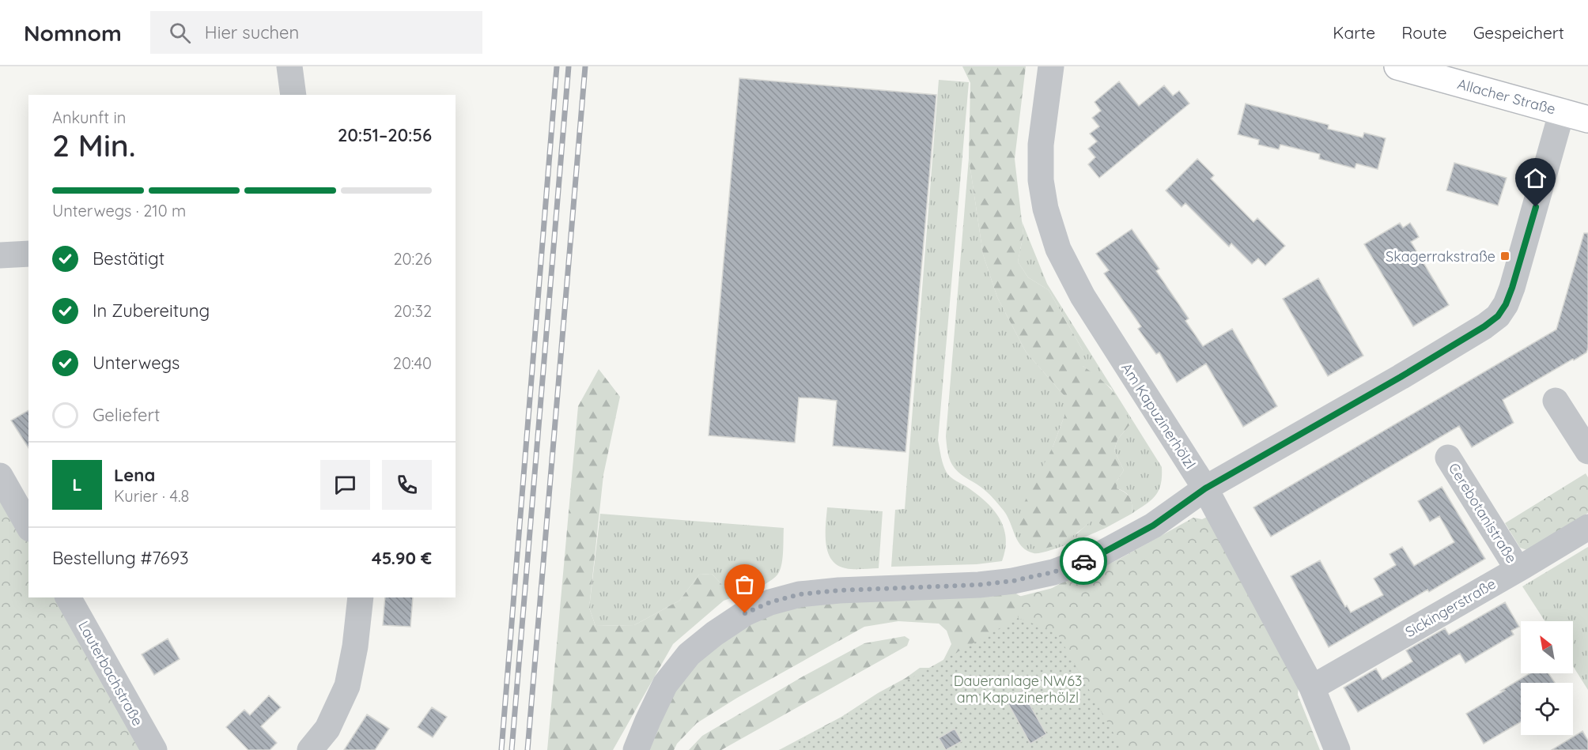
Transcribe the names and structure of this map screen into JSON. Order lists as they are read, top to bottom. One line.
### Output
{"streets":{"main road":["Allacher Straße"],"street":["Am Kapuzinerhölzl","Cerebotanistraße","Sickingerstraße","Lauterbachstraße"]},"crossings":[["Am Kapuzinerhölzl","Sickingerstraße"],["Cerebotanistraße","Sickingerstraße"]],"parks":["Daueranlage NW63 am Kapuzinerhölzl"],"places":{"transit":["Skagerrakstraße"]},"north":"top left","page":{"header":"Nomnom","search":"Hier suchen","nav":["Karte","Route","Gespeichert"],"heading":["2 Min.","Ankunft in","20:51–20:56"],"panel":["Lena","Kurier · 4.8","Bestellung #7693","45.90 €"],"bar":"Unterwegs · 210 m","list":[["Bestätigt","20:26"],["In Zubereitung","20:32"],["Unterwegs","20:40"],"Geliefert"],"round":"L"}}
